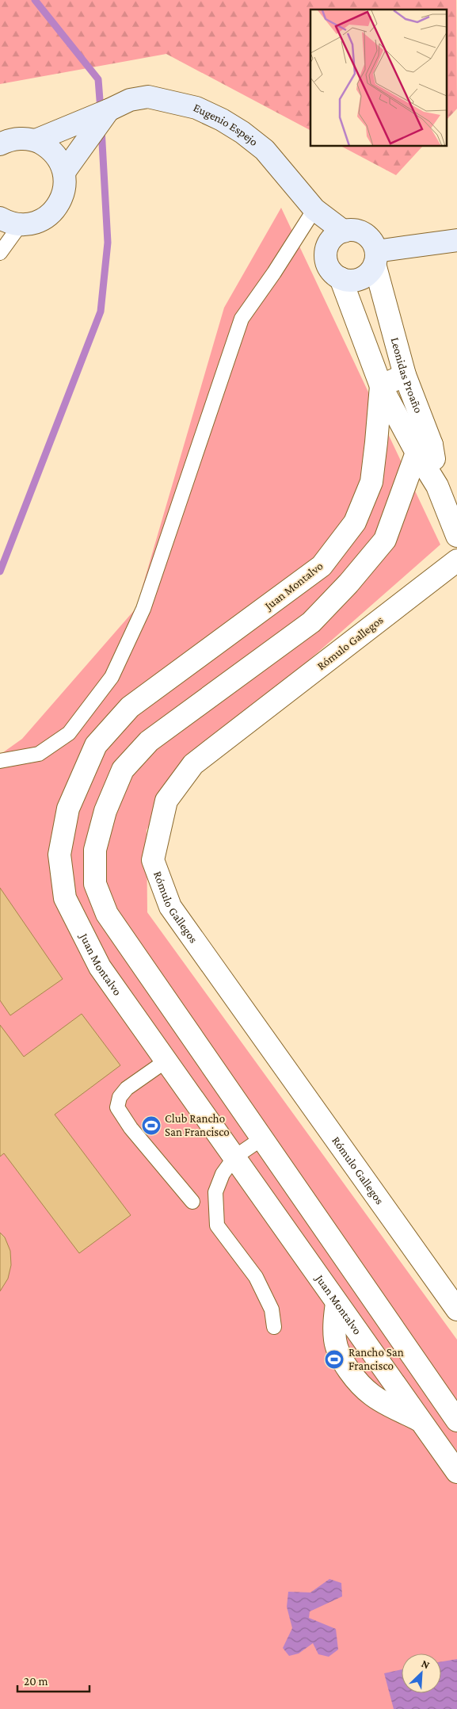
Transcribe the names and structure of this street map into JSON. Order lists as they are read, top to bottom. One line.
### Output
{"streets":{"street":["Eugenio Espejo","Leonidas Proaño","Juan Montalvo","Rómulo Gallegos"]},"crossings":[["Eugenio Espejo","Leonidas Proaño"],["Leonidas Proaño","Juan Montalvo"]],"places":{"sports":["Club Rancho San Francisco","Rancho San Francisco"]},"scale_bar":"20 m","north":"top right"}
